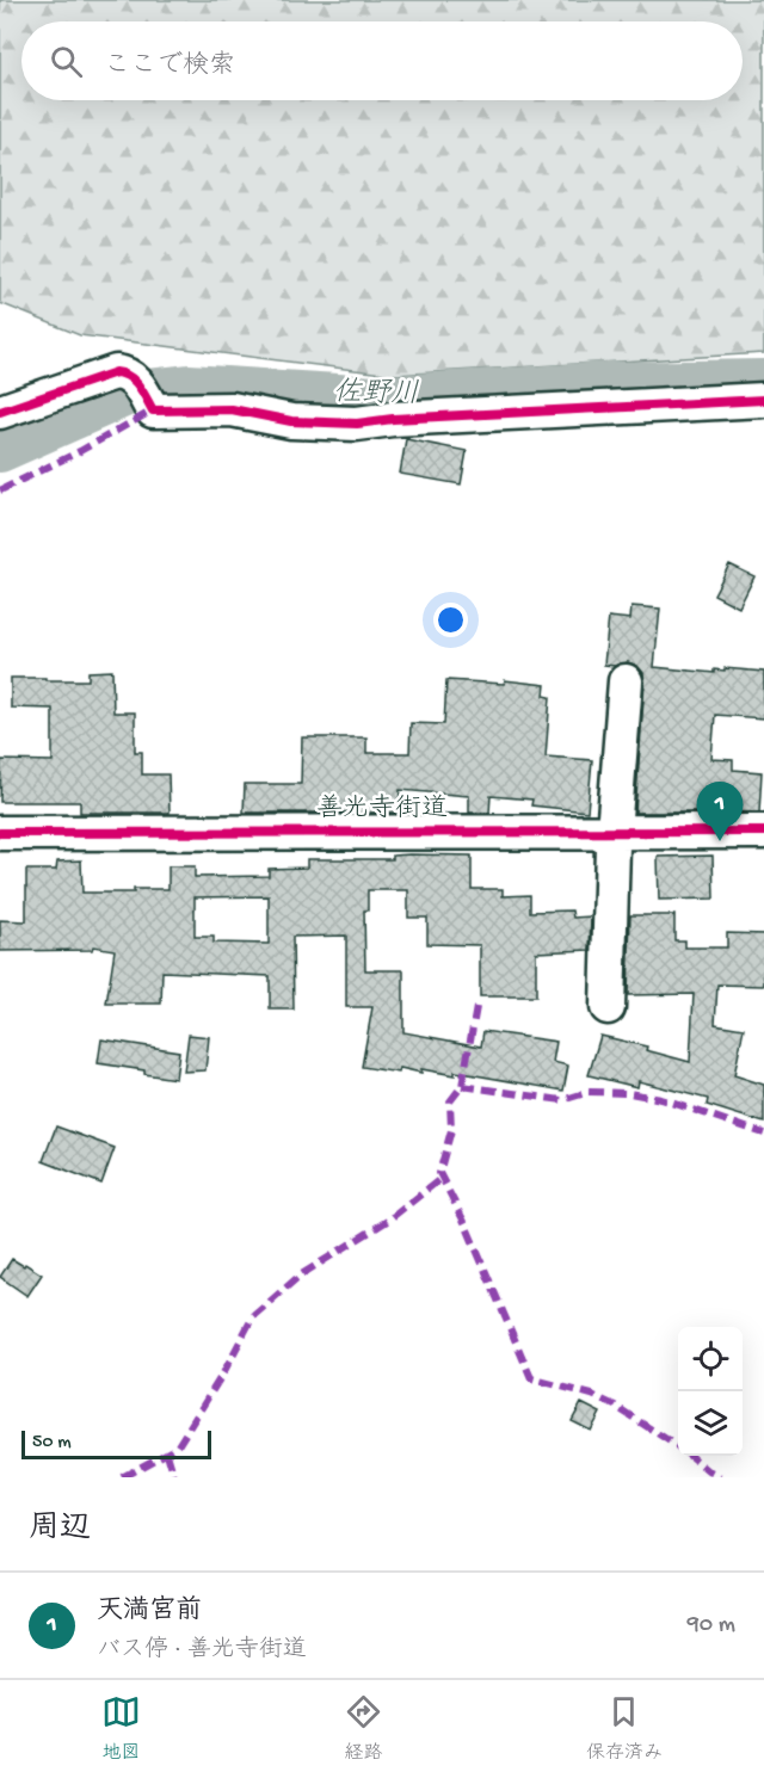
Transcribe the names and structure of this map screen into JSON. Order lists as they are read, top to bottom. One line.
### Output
{"streets":{"street":["善光寺街道"]},"water":["佐野川"],"scale_bar":"50 m","page":{"search":"ここで検索","pins":"1","scale":"50 m","heading":"周辺","list":[{"mark":"1","name":"天満宮前","note":"バス停 · 善光寺街道","value":"90 m"}],"nav":["地図","経路","保存済み"]}}
